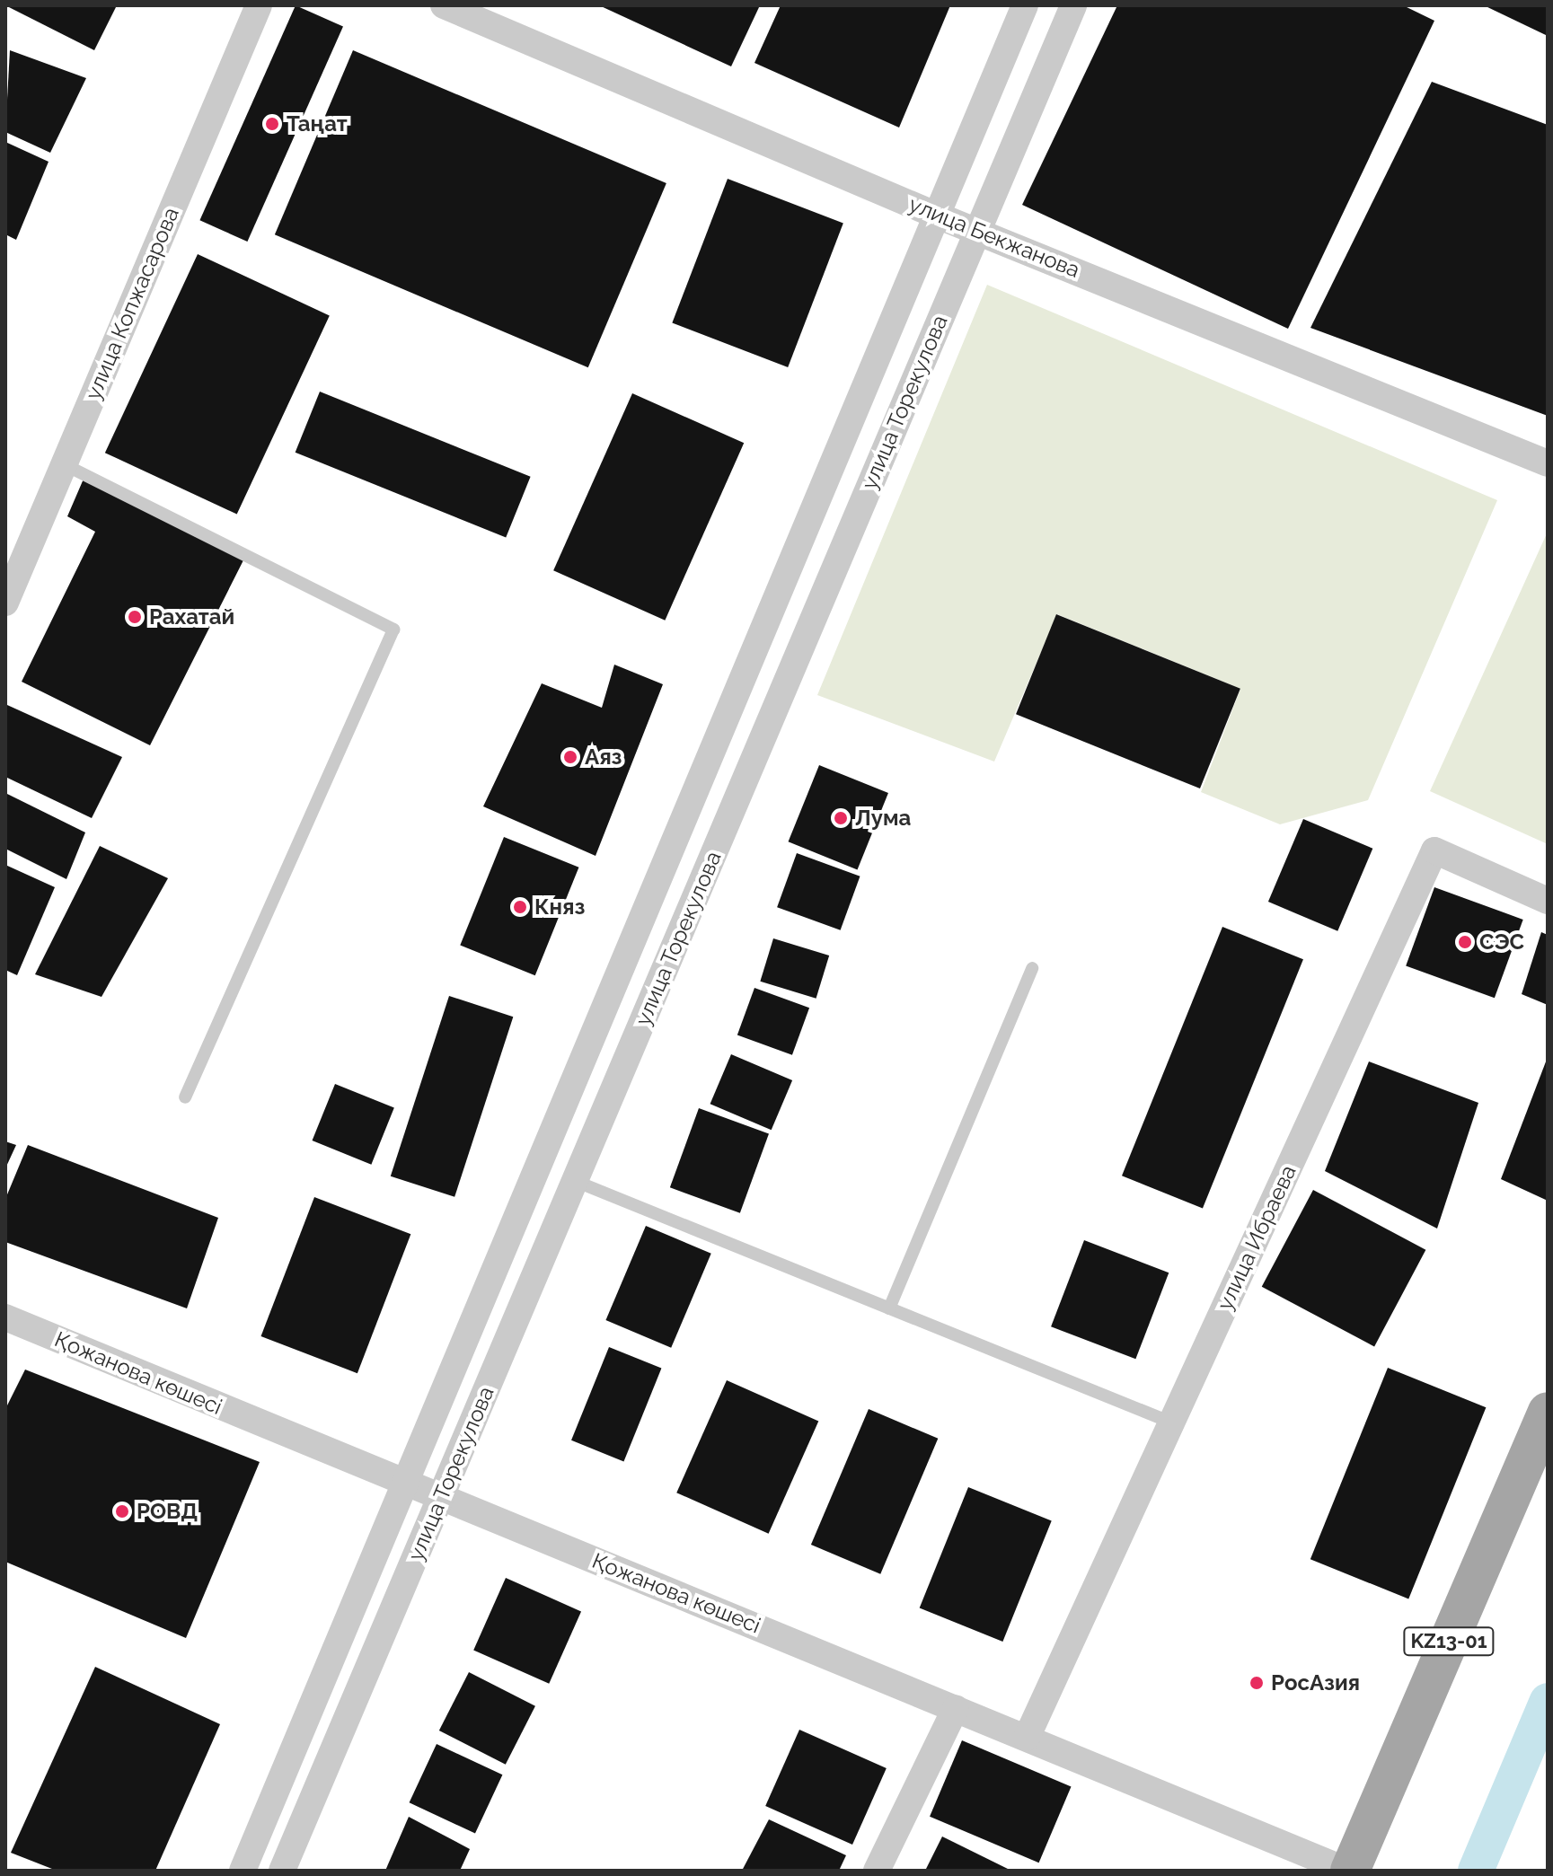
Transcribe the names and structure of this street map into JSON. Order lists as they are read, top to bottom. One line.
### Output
{"streets":{"main road":["KZ13-01"],"street":["улица Бекжанова","улица Копжасарова","улица Торекулова","улица Ибраева","Қожанова көшесі"]},"crossings":[["улица Бекжанова","улица Торекулова"],["улица Торекулова","Қожанова көшесі"],["улица Ибраева","Қожанова көшесі"],["Қожанова көшесі","KZ13-01"]],"places":["Таңат","Рахатай","Аяз","Лума","Княз","СЭС","РОВД","РосАзия"]}
